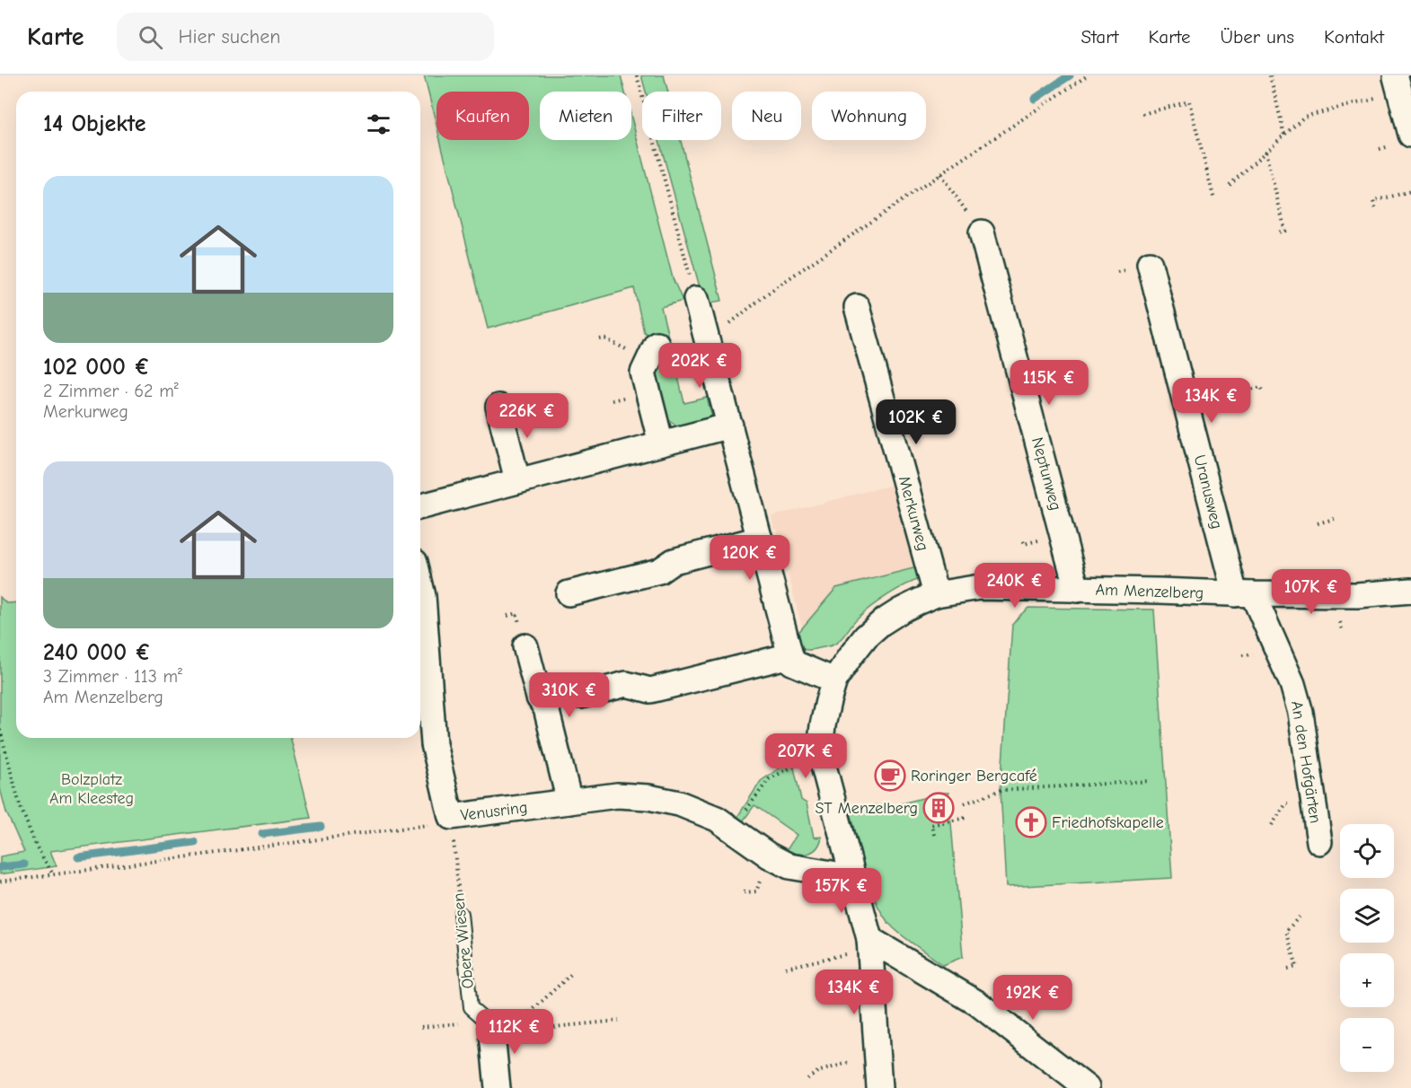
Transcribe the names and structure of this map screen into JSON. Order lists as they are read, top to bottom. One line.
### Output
{"streets":{"street":["Neptunweg","Uranusweg","Merkurweg","Am Menzelberg","An den Hofgärten","Venusring"],"lane":["Obere Wiesen"]},"crossings":[["Neptunweg","Am Menzelberg"],["Uranusweg","Am Menzelberg"],["Uranusweg","An den Hofgärten"],["Merkurweg","Am Menzelberg"],["Am Menzelberg","An den Hofgärten"],["Am Menzelberg","Venusring"],["Venusring","Obere Wiesen"]],"parks":["Bolzplatz Am Kleesteg"],"places":{"cafe":["Roringer Bergcafé"],"building":["ST Menzelberg"],"church":["Friedhofskapelle"]},"page":{"header":"Karte","search":"Hier suchen","nav":["Start","Karte","Über uns","Kontakt"],"chip":["Kaufen","Mieten","Filter","Neu","Wohnung"],"heading":"14 Objekte","list":[{"name":"102 000 €","note":"2 Zimmer · 62 m² · Merkurweg"},{"name":"240 000 €","note":"3 Zimmer · 113 m² · Am Menzelberg"}],"price":["202K €","115K €","134K €","226K €","102K €","120K €","240K €","107K €","310K €","207K €","157K €","134K €","192K €","112K €"],"map_buttons":["+","−"]}}
